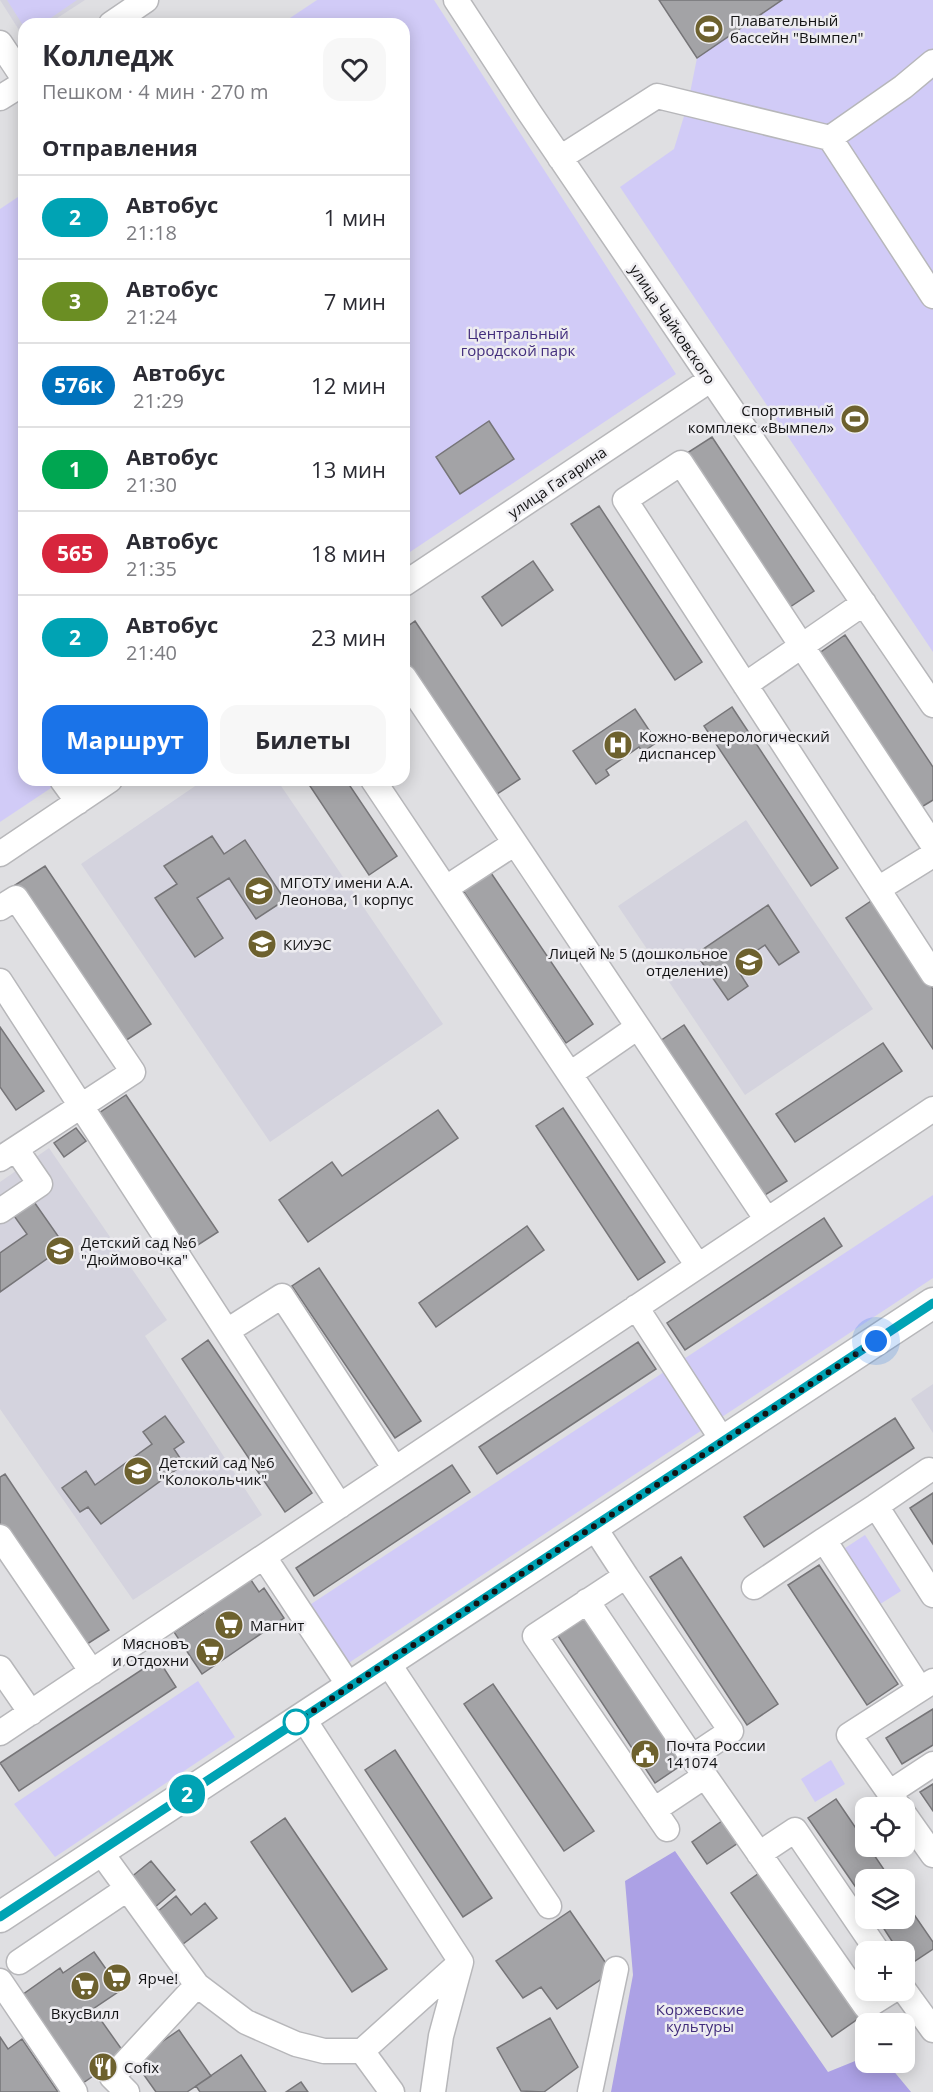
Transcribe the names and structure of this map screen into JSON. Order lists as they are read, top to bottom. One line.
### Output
{"streets":{"street":["улица Чайковского","улица Гагарина"]},"crossings":[["улица Чайковского","улица Гагарина"]],"parks":["Центральный городской парк","Коржевские культуры"],"places":{"sports":["Плавательный бассейн \"Вымпел\"","Спортивный комплекс «Вымпел»"],"hospital":["Кожно-венерологический диспансер"],"school or university":["МГОТУ имени А.А. Леонова, 1 корпус","КИУЭС","Лицей № 5 (дошкольное отделение)","Детский сад №6 \"Дюймовочка\"","Детский сад №6 \"Колокольчик\""],"supermarket":["Магнит","Мясновъ и Отдохни","Ярче!","ВкусВилл"],"public building":["Почта России 141074"],"restaurant":["Cofix"]},"lines":["bus line 2"],"page":{"on_map":"2","heading":[["Колледж","Пешком · 4 мин · 270 m"],"Отправления"],"list":[{"mark":"2","name":"Автобус","note":"21:18","value":"1 мин"},{"mark":"3","name":"Автобус","note":"21:24","value":"7 мин"},{"mark":"576к","name":"Автобус","note":"21:29","value":"12 мин"},{"mark":"1","name":"Автобус","note":"21:30","value":"13 мин"},{"mark":"565","name":"Автобус","note":"21:35","value":"18 мин"},{"mark":"2","name":"Автобус","note":"21:40","value":"23 мин"}],"buttons":["Маршрут","Билеты"],"map_buttons":["+","−"]}}
